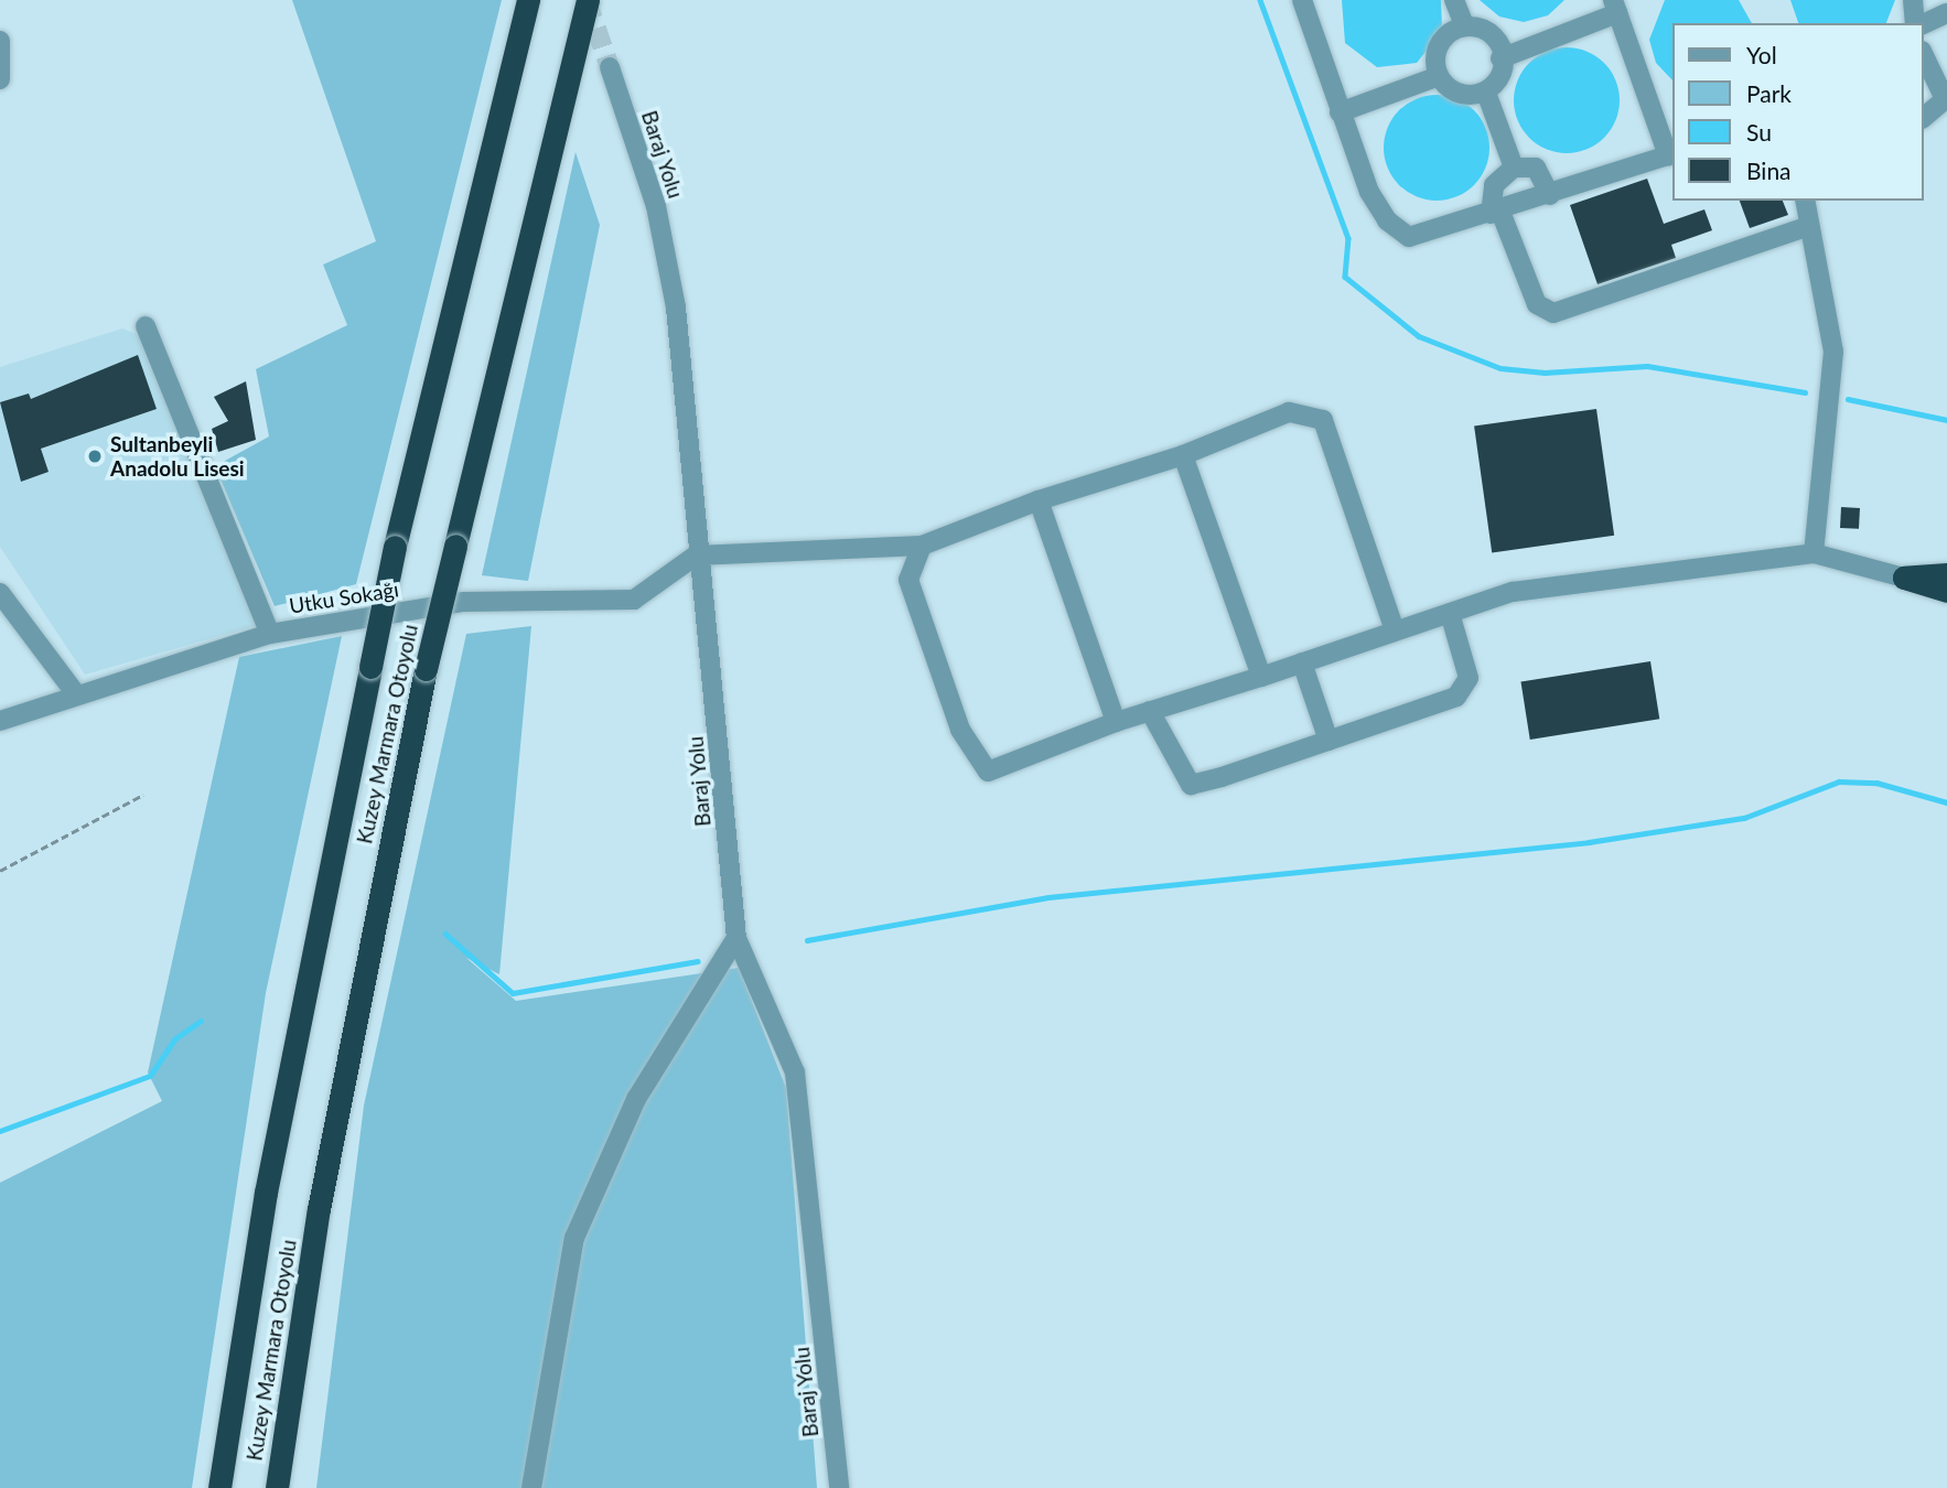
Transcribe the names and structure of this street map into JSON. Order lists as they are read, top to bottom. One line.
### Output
{"streets":{"highway":["Kuzey Marmara Otoyolu"],"street":["Baraj Yolu","Utku Sokağı"]},"crossings":[["Baraj Yolu","Utku Sokağı"]],"places":["Sultanbeyli Anadolu Lisesi"],"legend":["Yol","Park","Su","Bina"]}
